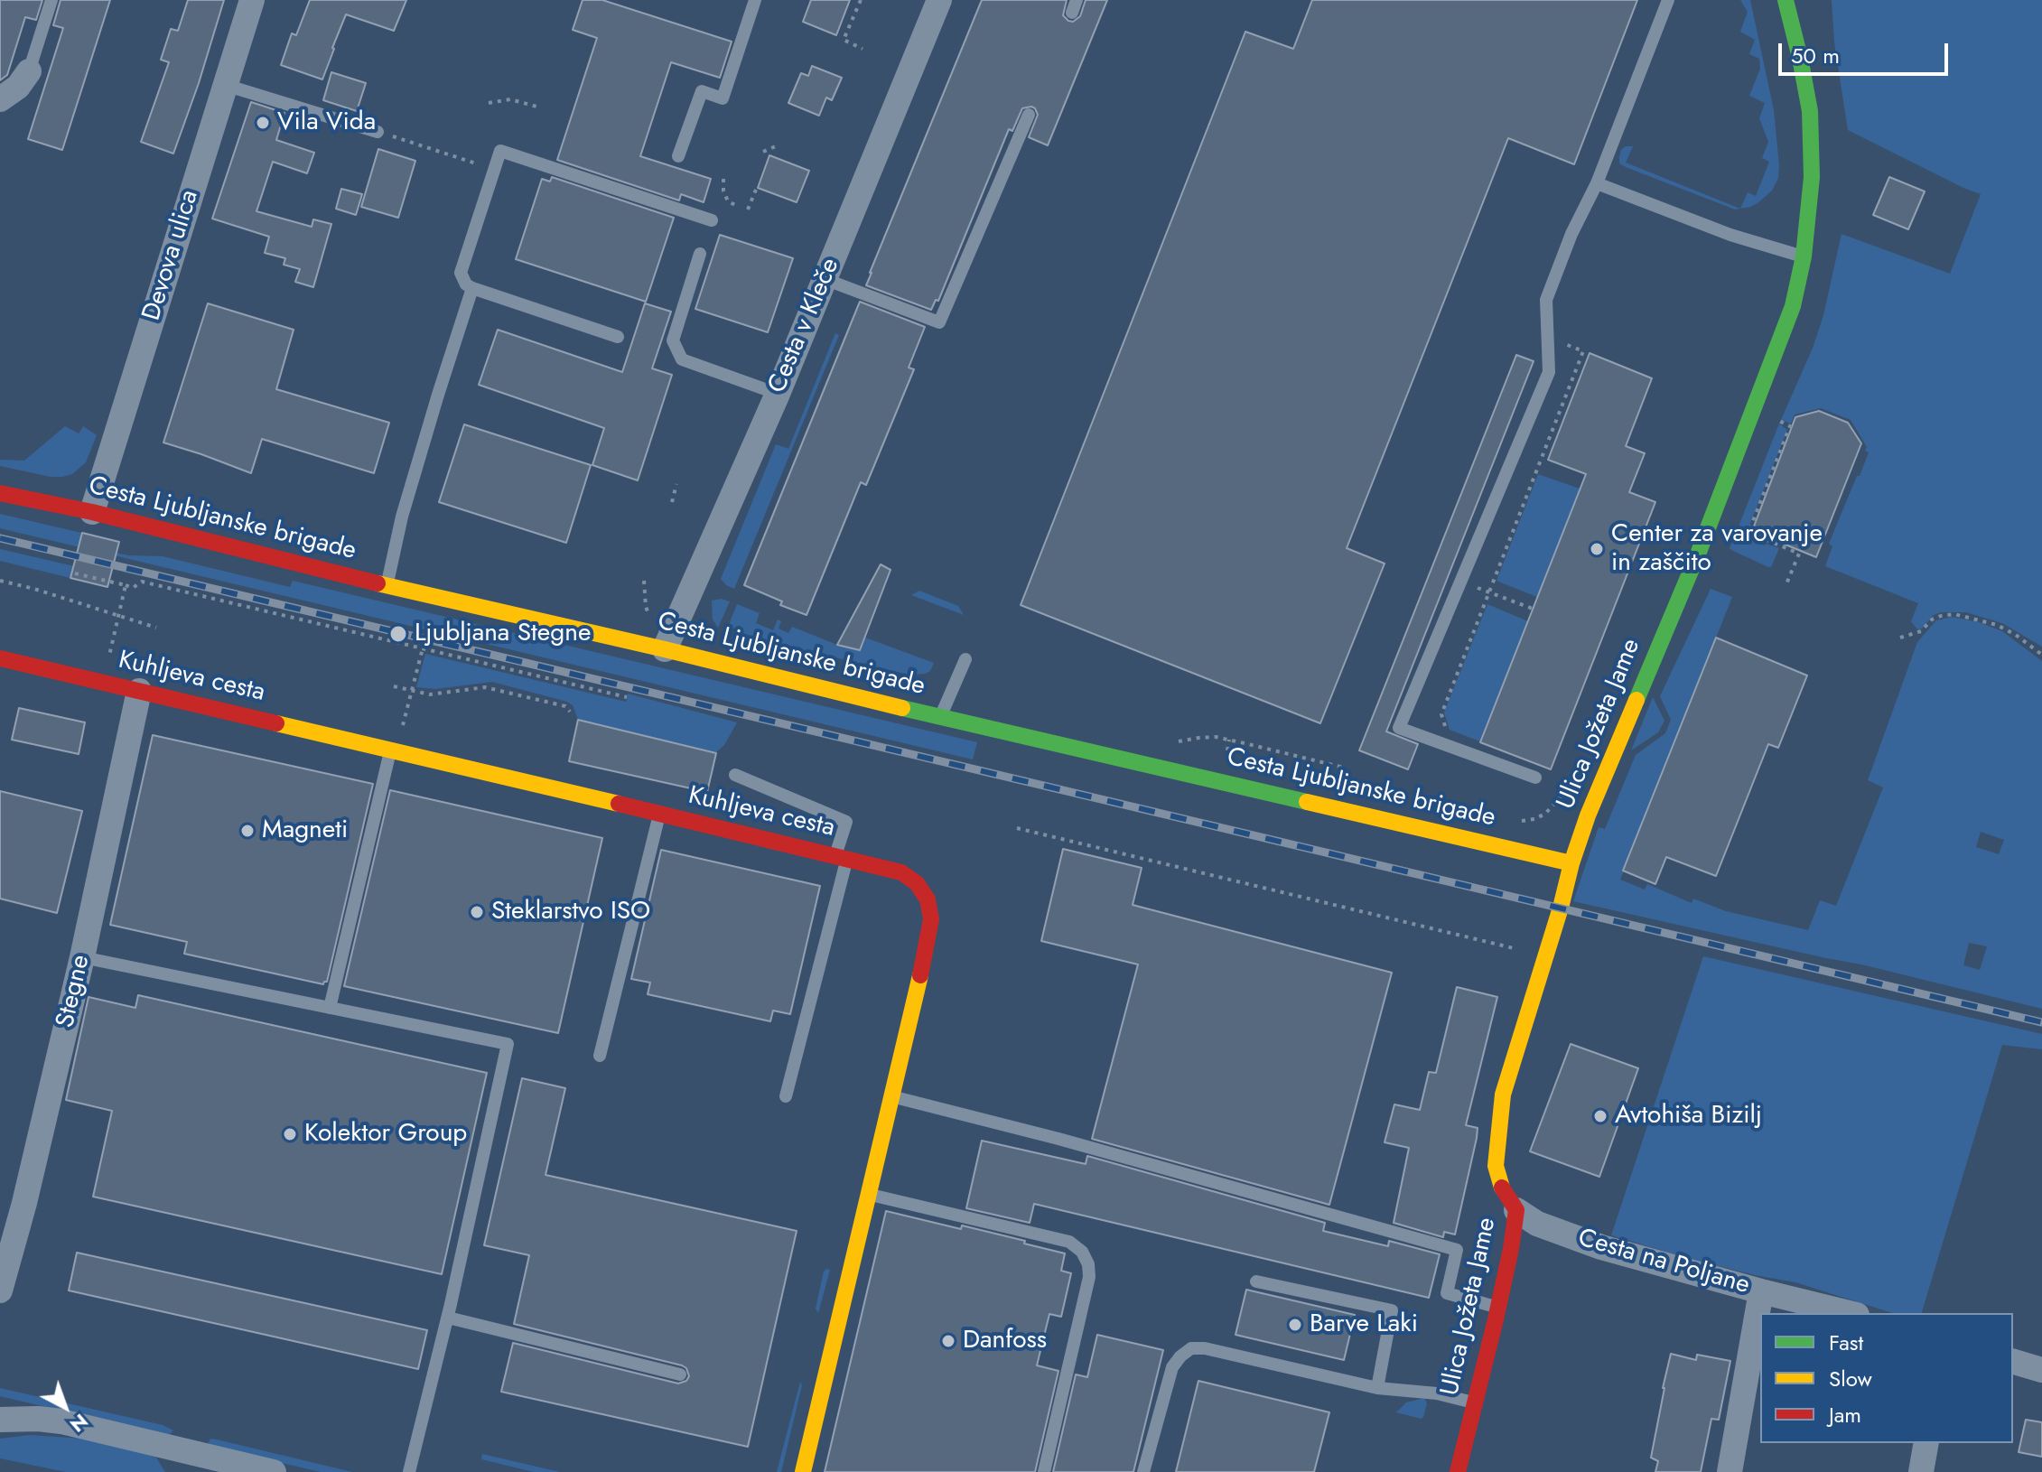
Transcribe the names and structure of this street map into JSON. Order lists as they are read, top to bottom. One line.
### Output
{"streets":{"street":["Devova ulica","Cesta v Kleče","Cesta Ljubljanske brigade","Kuhljeva cesta","Ulica Jožeta Jame","Stegne","Cesta na Poljane"]},"crossings":[["Devova ulica","Cesta Ljubljanske brigade"],["Cesta v Kleče","Cesta Ljubljanske brigade"],["Cesta Ljubljanske brigade","Ulica Jožeta Jame"],["Kuhljeva cesta","Stegne"],["Ulica Jožeta Jame","Cesta na Poljane"]],"places":["Vila Vida","Center za varovanje in zaščito","Ljubljana Stegne","Magneti","Steklarstvo ISO","Avtohiša Bizilj","Kolektor Group","Barve Laki","Danfoss"],"legend":["Fast","Slow","Jam"],"scale_bar":"50 m","north":"bottom right"}
